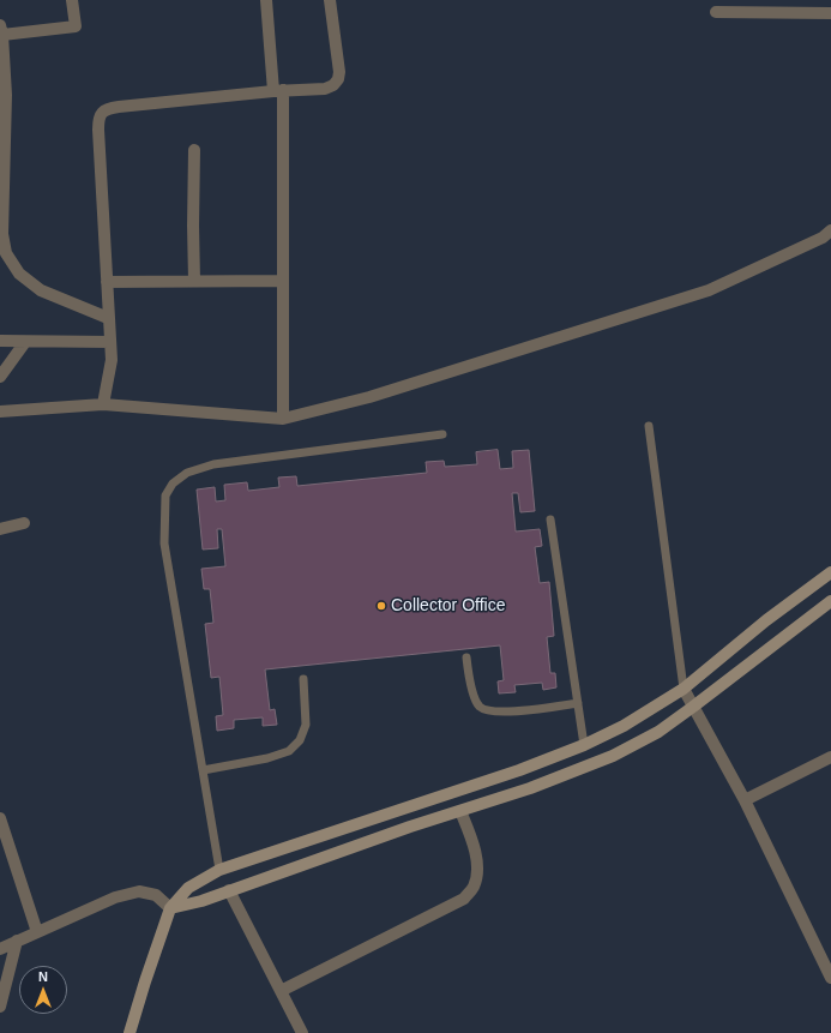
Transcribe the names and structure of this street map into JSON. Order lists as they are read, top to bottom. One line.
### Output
{"places":["Collector Office"],"north":"top"}
